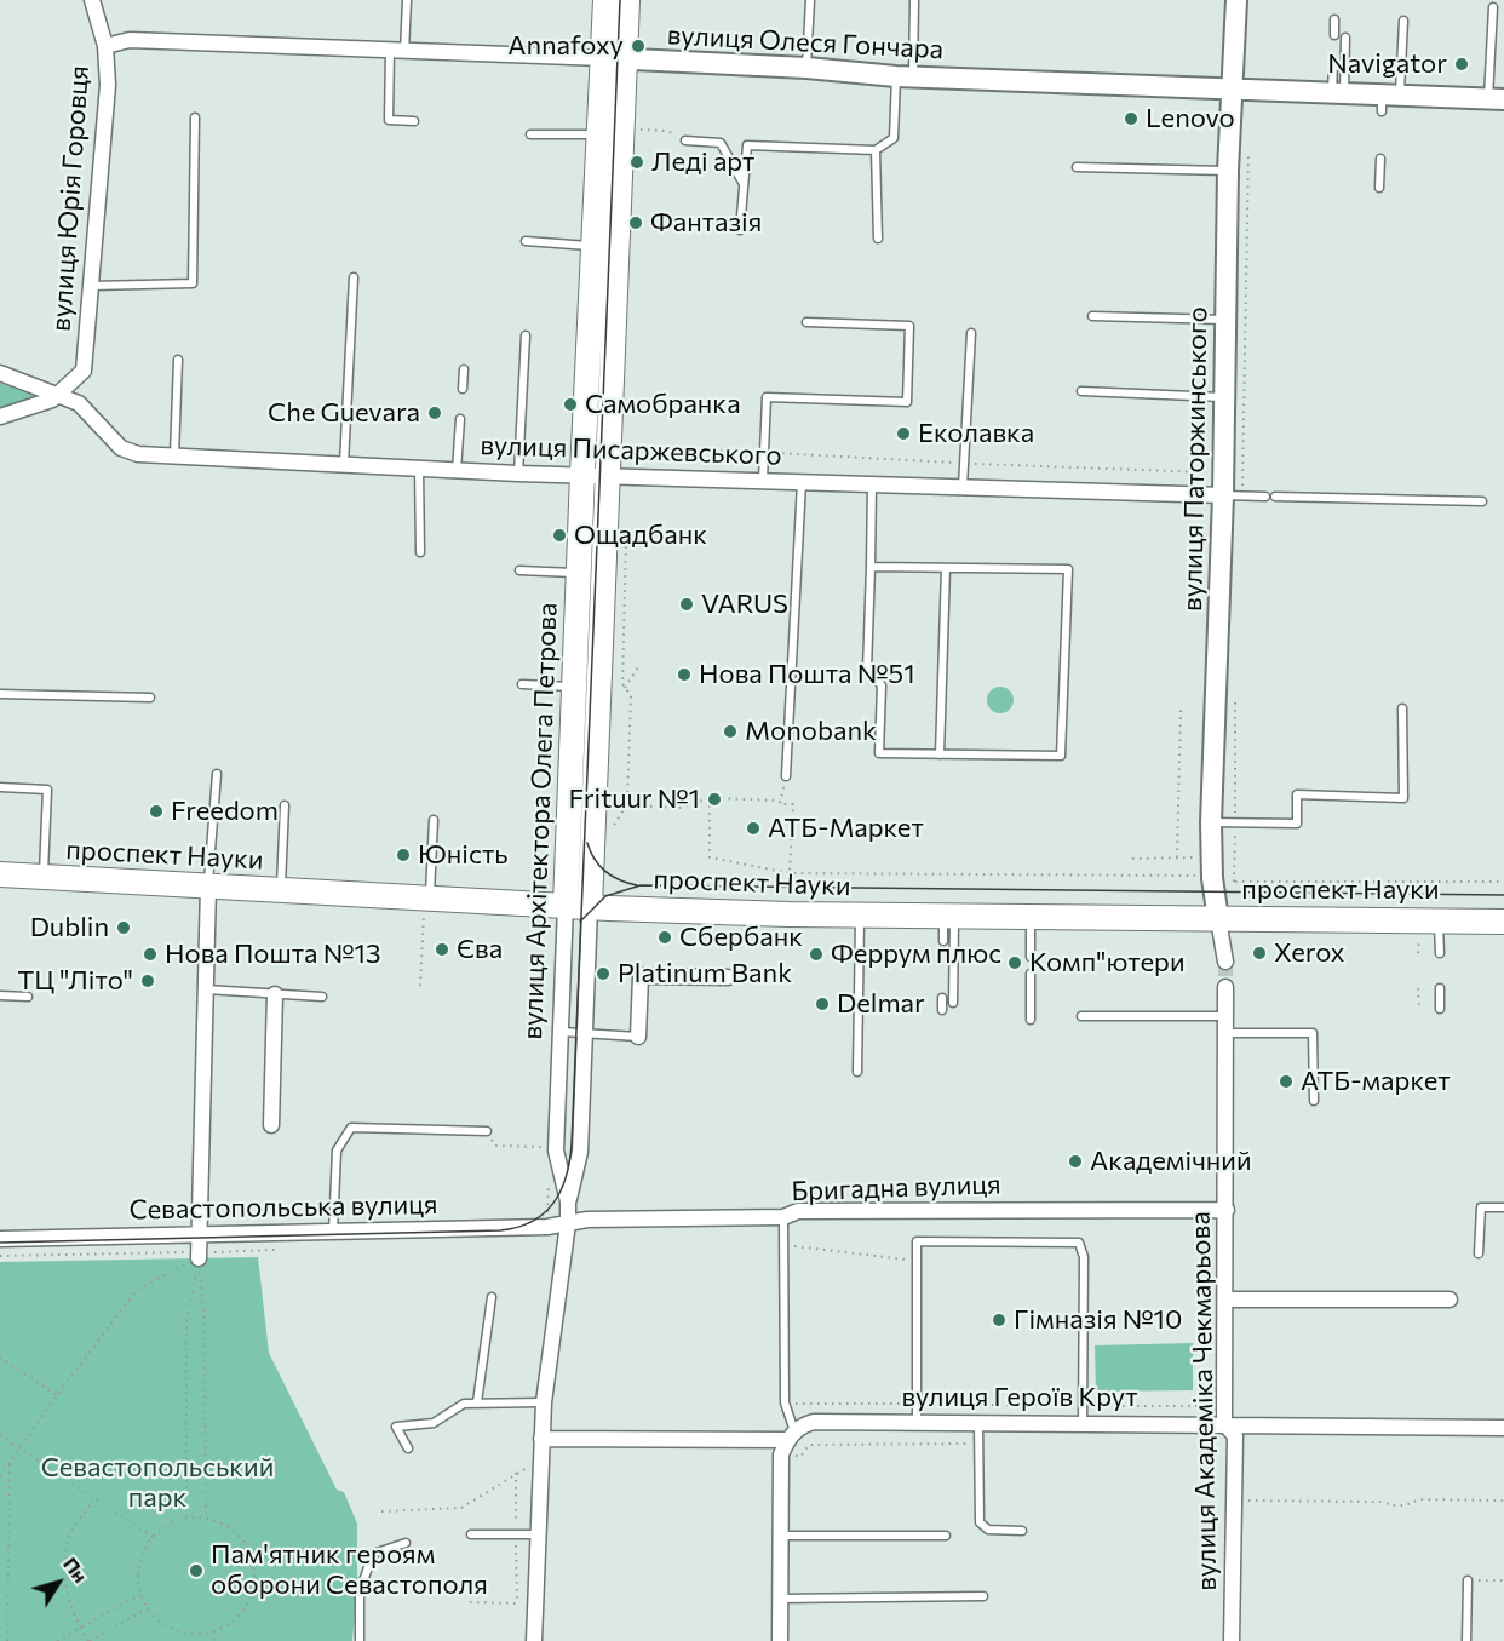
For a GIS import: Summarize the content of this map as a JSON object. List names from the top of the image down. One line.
{"streets":{"main road":["вулиця Архітектора Олега Петрова","проспект Науки"],"street":["вулиця Олеся Гончара","вулиця Юрія Горовця","вулиця Писаржевського","вулиця Паторжинського","Бригадна вулиця","Севастопольська вулиця","вулиця Героїв Крут","вулиця Академіка Чекмарьова"]},"crossings":[["вулиця Олеся Гончара","вулиця Юрія Горовця"],["вулиця Олеся Гончара","вулиця Паторжинського"],["вулиця Олеся Гончара","вулиця Архітектора Олега Петрова"],["вулиця Юрія Горовця","вулиця Писаржевського"],["вулиця Писаржевського","вулиця Паторжинського"],["вулиця Писаржевського","вулиця Архітектора Олега Петрова"],["вулиця Паторжинського","проспект Науки"],["вулиця Архітектора Олега Петрова","проспект Науки"],["вулиця Архітектора Олега Петрова","Бригадна вулиця"],["вулиця Архітектора Олега Петрова","Севастопольська вулиця"],["вулиця Архітектора Олега Петрова","вулиця Героїв Крут"],["Бригадна вулиця","Севастопольська вулиця"],["Бригадна вулиця","вулиця Академіка Чекмарьова"],["вулиця Героїв Крут","вулиця Академіка Чекмарьова"]],"parks":["Севастопольський парк"],"places":["Annafoxy","Navigator","Lenovo","Леді арт","Фантазія","Самобранка","Che Guevara","Еколавка","Ощадбанк","VARUS","Нова Пошта №51","Monobank","Frituur №1","Freedom","АТБ-Маркет","Юність","Dublin","Сбербанк","Єва","Xerox","Нова Пошта №13","Феррум плюс","Комп\"ютери","Platinum Bank","ТЦ \"Літо\"","Delmar","АТБ-маркет","Академічний","Гімназія №10","Пам'ятник героям оборони Севастополя"],"north":"top right"}
